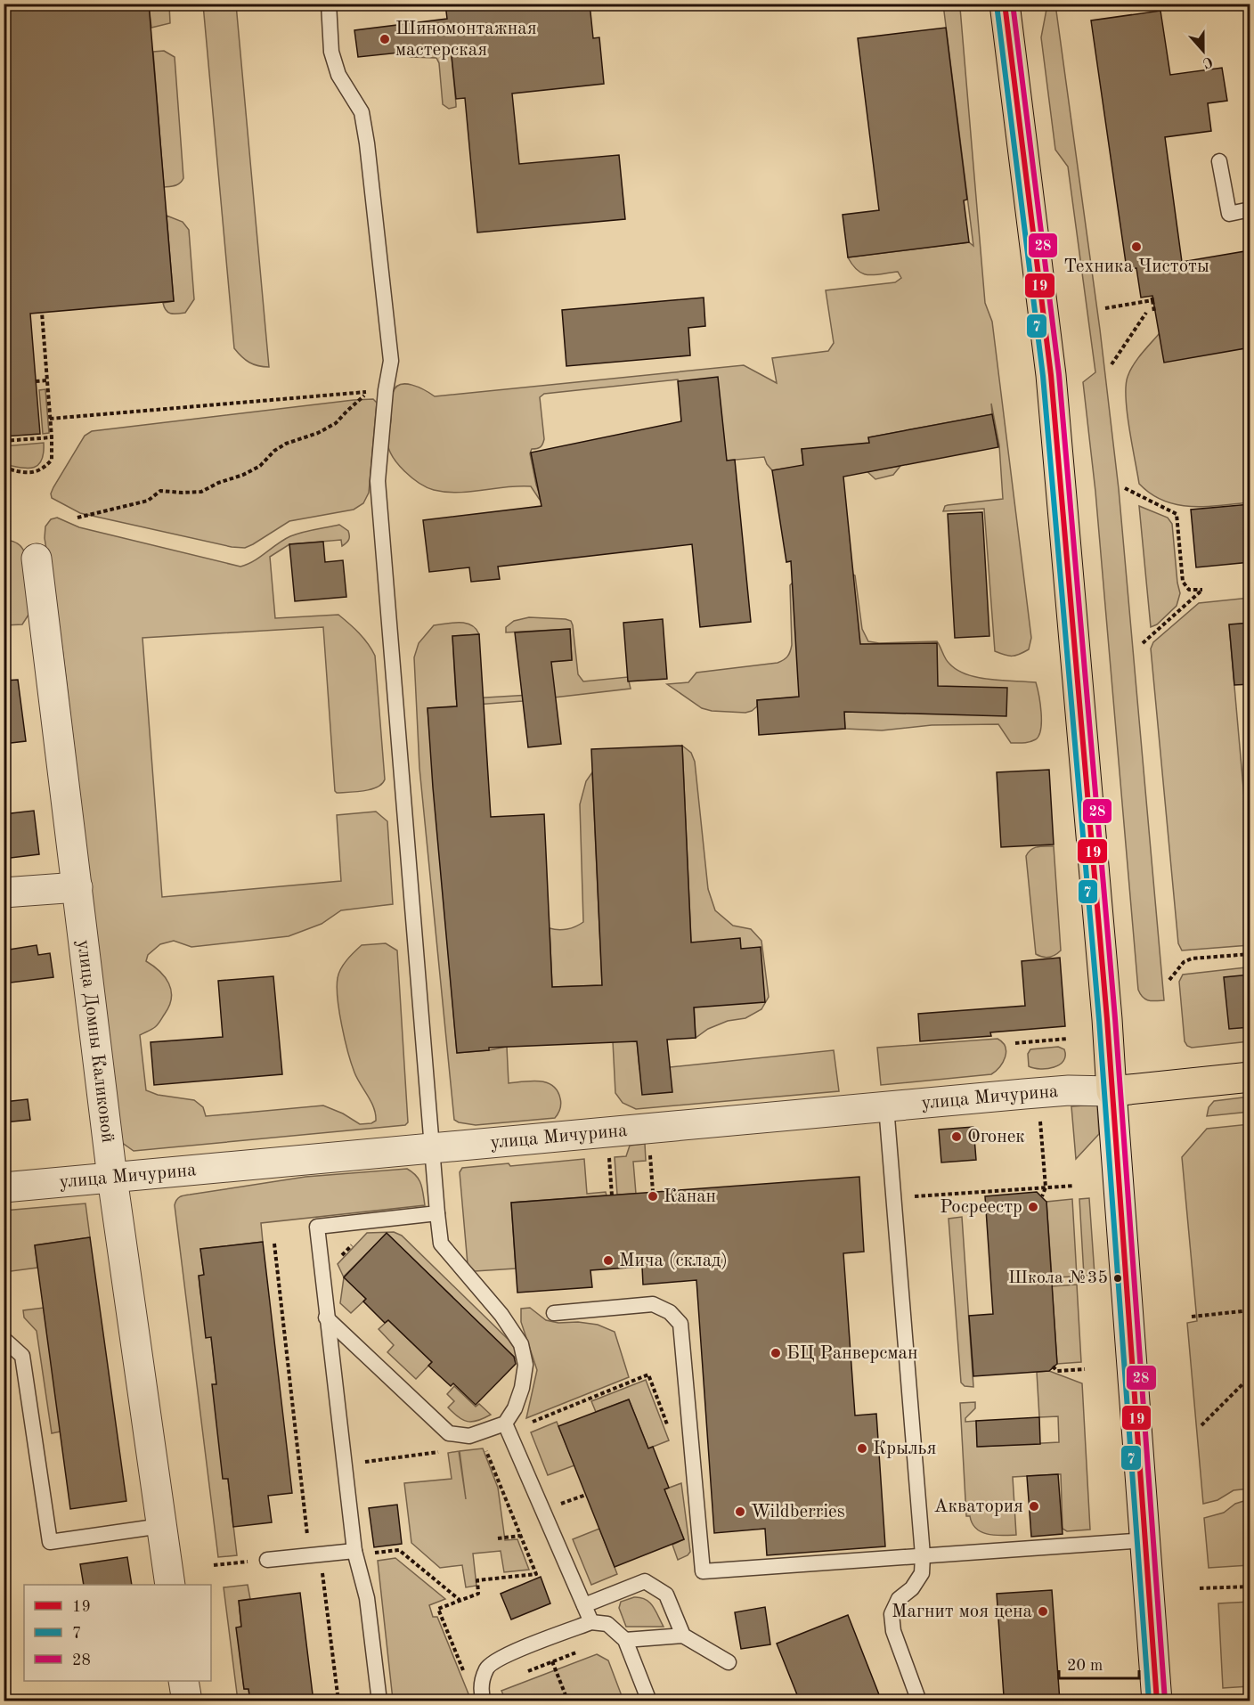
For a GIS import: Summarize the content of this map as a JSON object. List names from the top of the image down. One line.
{"streets":{"street":["улица Домны Каликовой","улица Мичурина"]},"crossings":[["улица Домны Каликовой","улица Мичурина"]],"places":["Шиномонтажная мастерская","Техника Чистоты","Огонек","Канан","Росреестр","Мича (склад)","Школа №35","БЦ Ранверсман","Крылья","Акватория","Wildberries","Магнит моя цена"],"lines":["transit line 19","transit line 28","transit line 7"],"legend":["19","7","28"],"scale_bar":"20 m","north":"bottom"}
